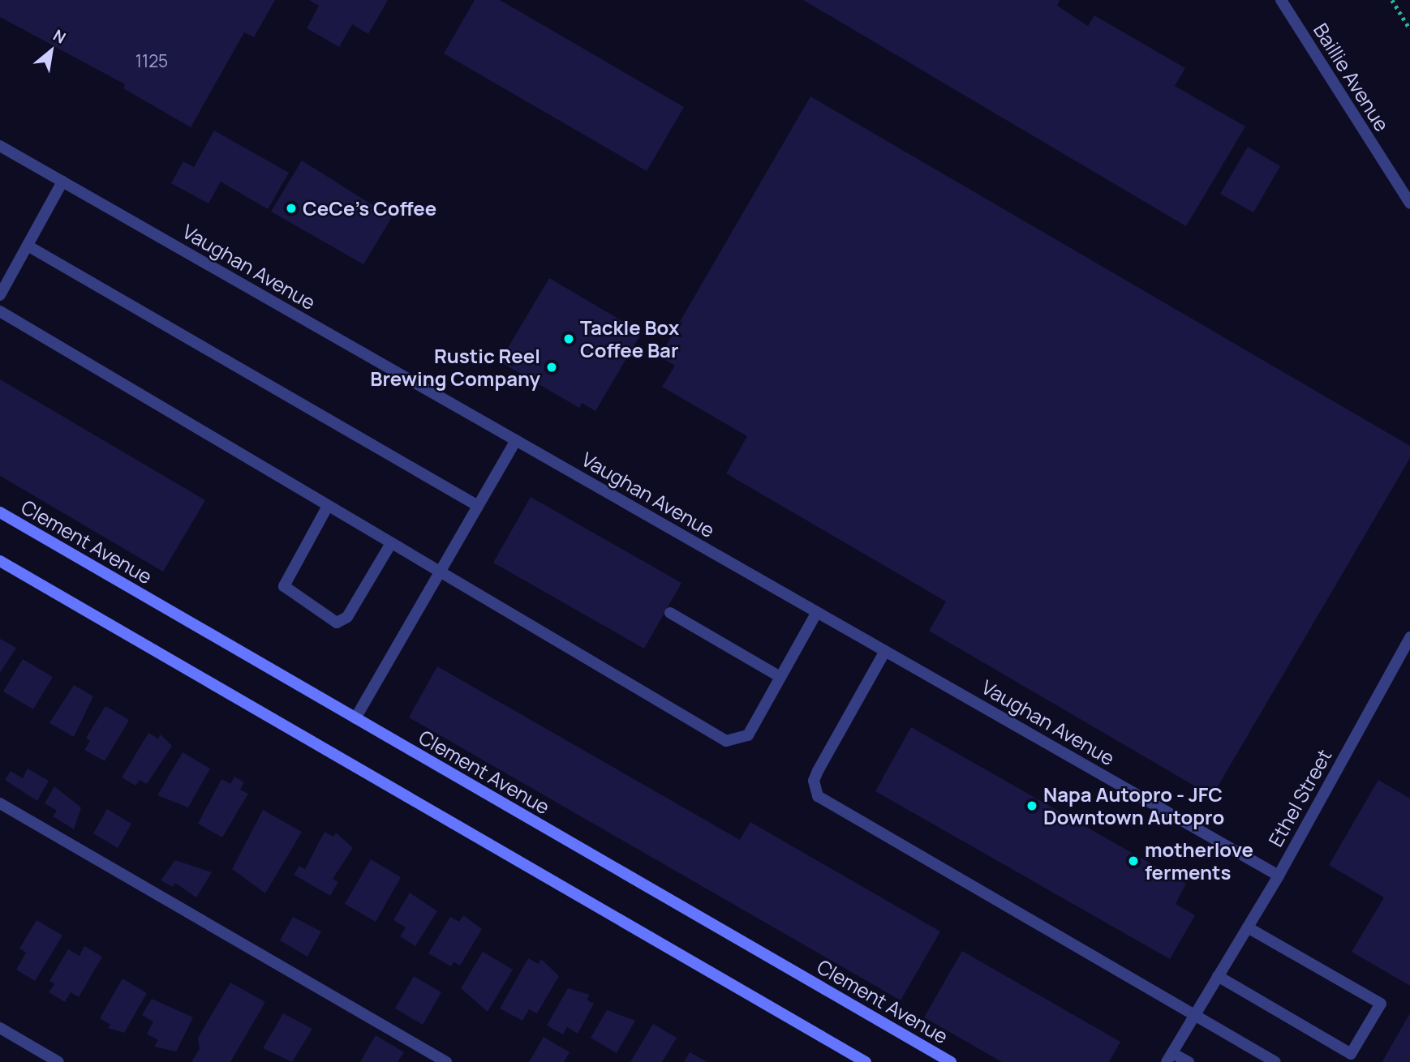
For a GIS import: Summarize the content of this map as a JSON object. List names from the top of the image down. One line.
{"streets":{"main road":["Clement Avenue"],"street":["Baillie Avenue","Vaughan Avenue","Ethel Street"]},"crossings":[["Vaughan Avenue","Ethel Street"]],"places":["CeCe's Coffee","Tackle Box Coffee Bar","Rustic Reel Brewing Company","Napa Autopro - JFC Downtown Autopro","motherlove ferments"],"house_numbers":["1125"],"north":"top right"}
